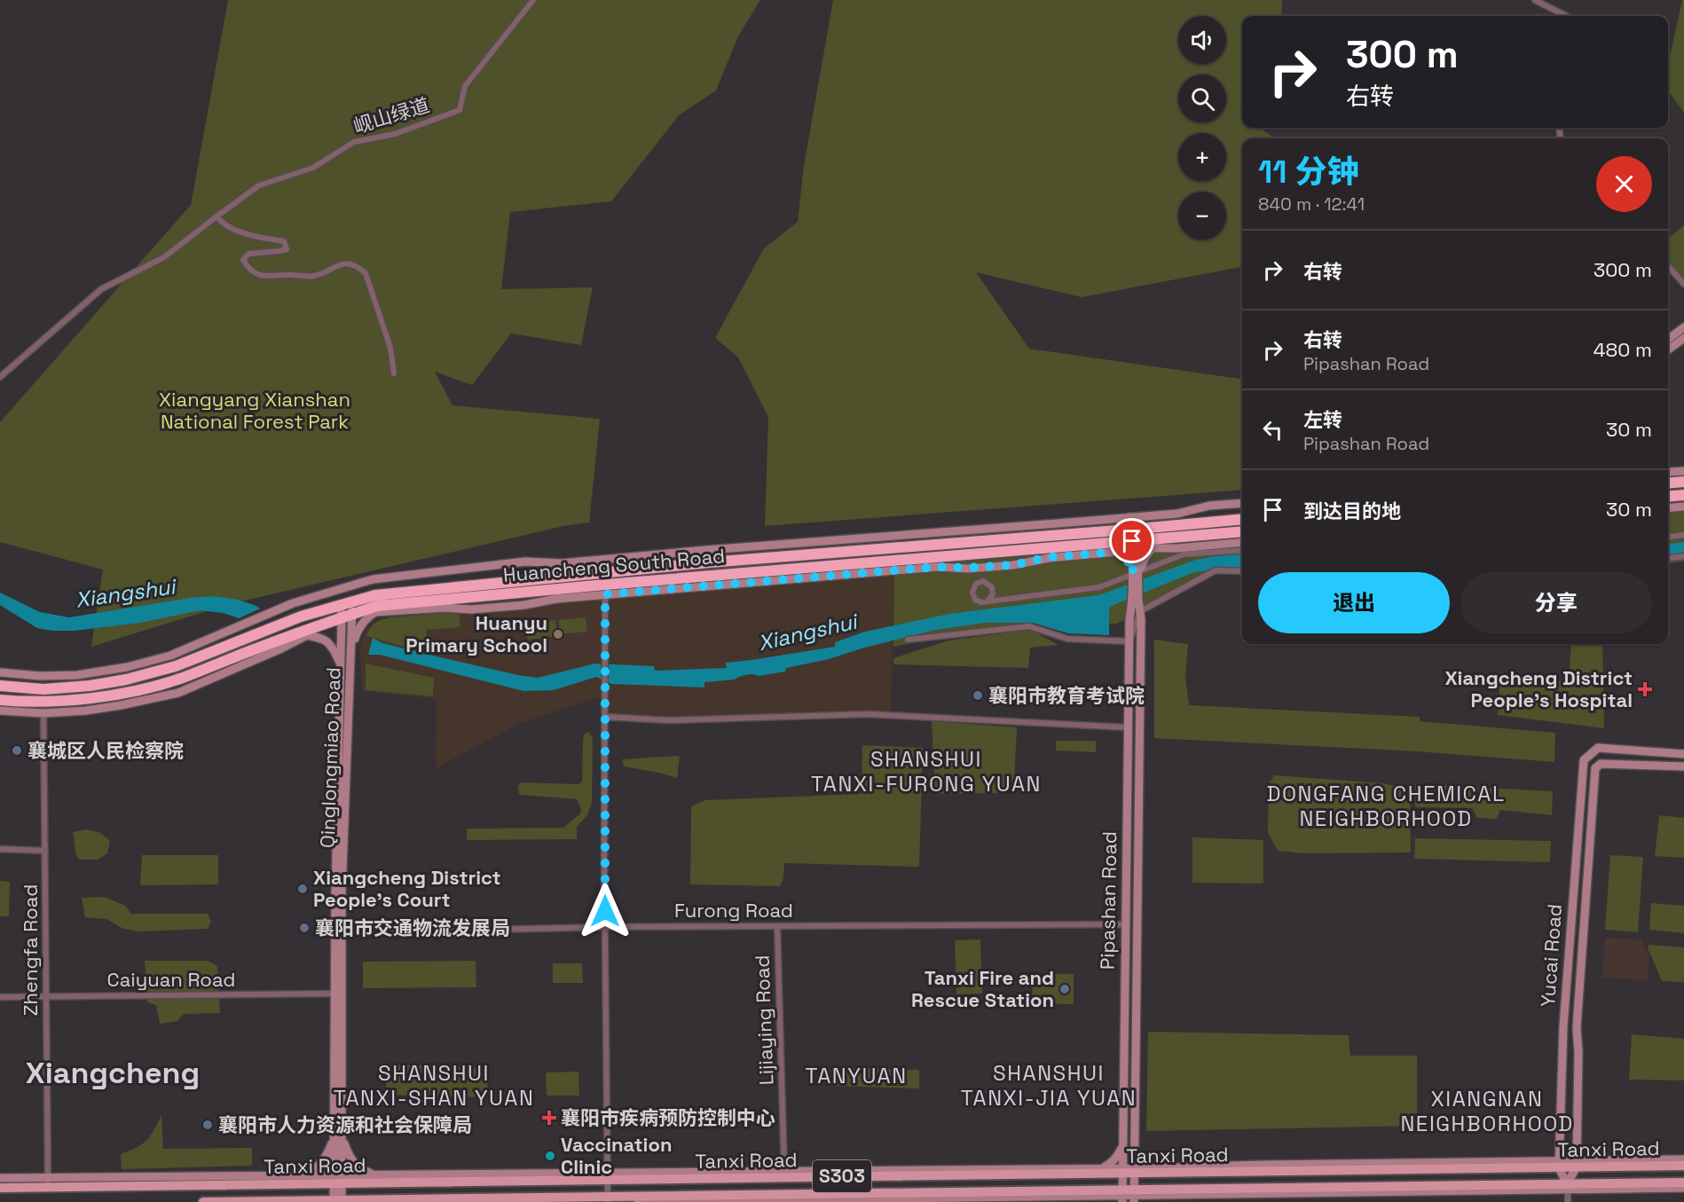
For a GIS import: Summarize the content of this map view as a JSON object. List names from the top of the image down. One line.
{"streets":{"highway":["Huancheng South Road"],"main road":["Tanxi Road","S303"],"street":["岘山绿道","Qinglongmiao Road","Pipashan Road","Furong Road","Zhengfa Road","Yucai Road","Caiyuan Road","Lijiaying Road"]},"crossings":[["Huancheng South Road","Qinglongmiao Road"],["Qinglongmiao Road","Furong Road"],["Qinglongmiao Road","Caiyuan Road"],["Qinglongmiao Road","Tanxi Road"],["Pipashan Road","Furong Road"],["Pipashan Road","Tanxi Road"],["Furong Road","Lijiaying Road"],["Zhengfa Road","Caiyuan Road"],["Zhengfa Road","Tanxi Road"],["Yucai Road","Tanxi Road"],["Lijiaying Road","Tanxi Road"]],"districts":["SHANSHUI TANXI-FURONG YUAN","DONGFANG CHEMICAL NEIGHBORHOOD","Xiangcheng","SHANSHUI TANXI-SHAN YUAN","SHANSHUI TANXI-JIA YUAN","TANYUAN","XIANGNAN NEIGHBORHOOD"],"water":["Xiangshui"],"parks":["Xiangyang Xianshan National Forest Park"],"places":{"other":["Huanyu Primary School","襄阳市教育考试院","襄城区人民检察院","Xiangcheng District People's Court","襄阳市交通物流发展局","Tanxi Fire and Rescue Station","襄阳市人力资源和社会保障局","Vaccination Clinic"],"health":["Xiangcheng District People's Hospital","襄阳市疾病预防控制中心"]},"page":{"map_buttons":["+","−"],"turn":["300 m","右转"],"heading":["11 分钟","840 m · 12:41"],"list":[{"name":"右转","value":"300 m"},{"name":"右转","note":"Pipashan Road","value":"480 m"},{"name":"左转","note":"Pipashan Road","value":"30 m"},{"name":"到达目的地","value":"30 m"}],"buttons":["退出","分享"]}}
